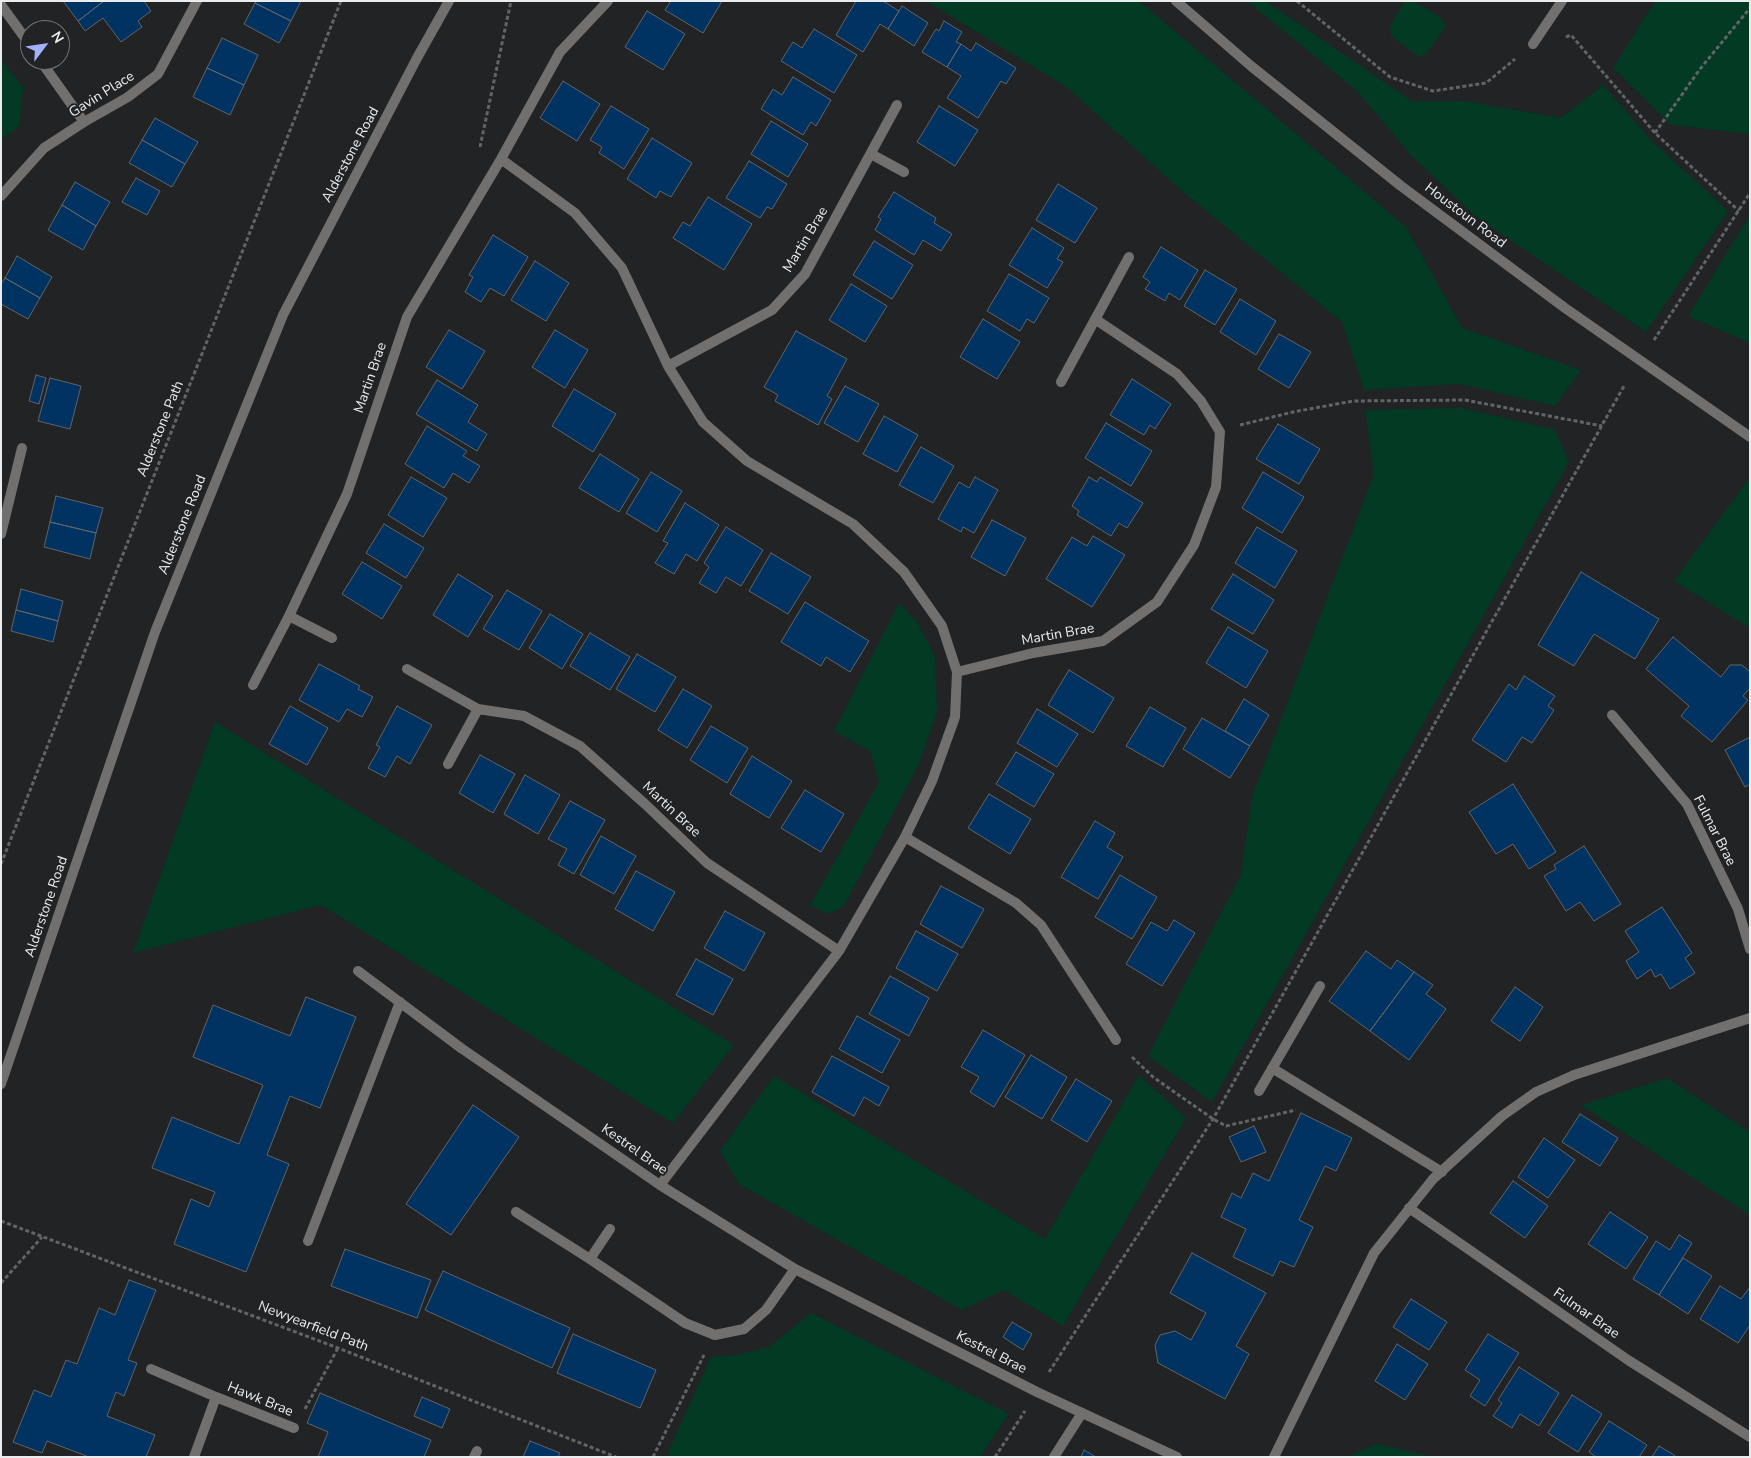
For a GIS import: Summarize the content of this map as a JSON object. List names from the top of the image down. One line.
{"streets":{"street":["Gavin Place","Alderstone Road","Houstoun Road","Martin Brae","Fulmar Brae","Kestrel Brae","Hawk Brae"],"path":["Alderstone Path","Newyearfield Path"]},"north":"top right"}
